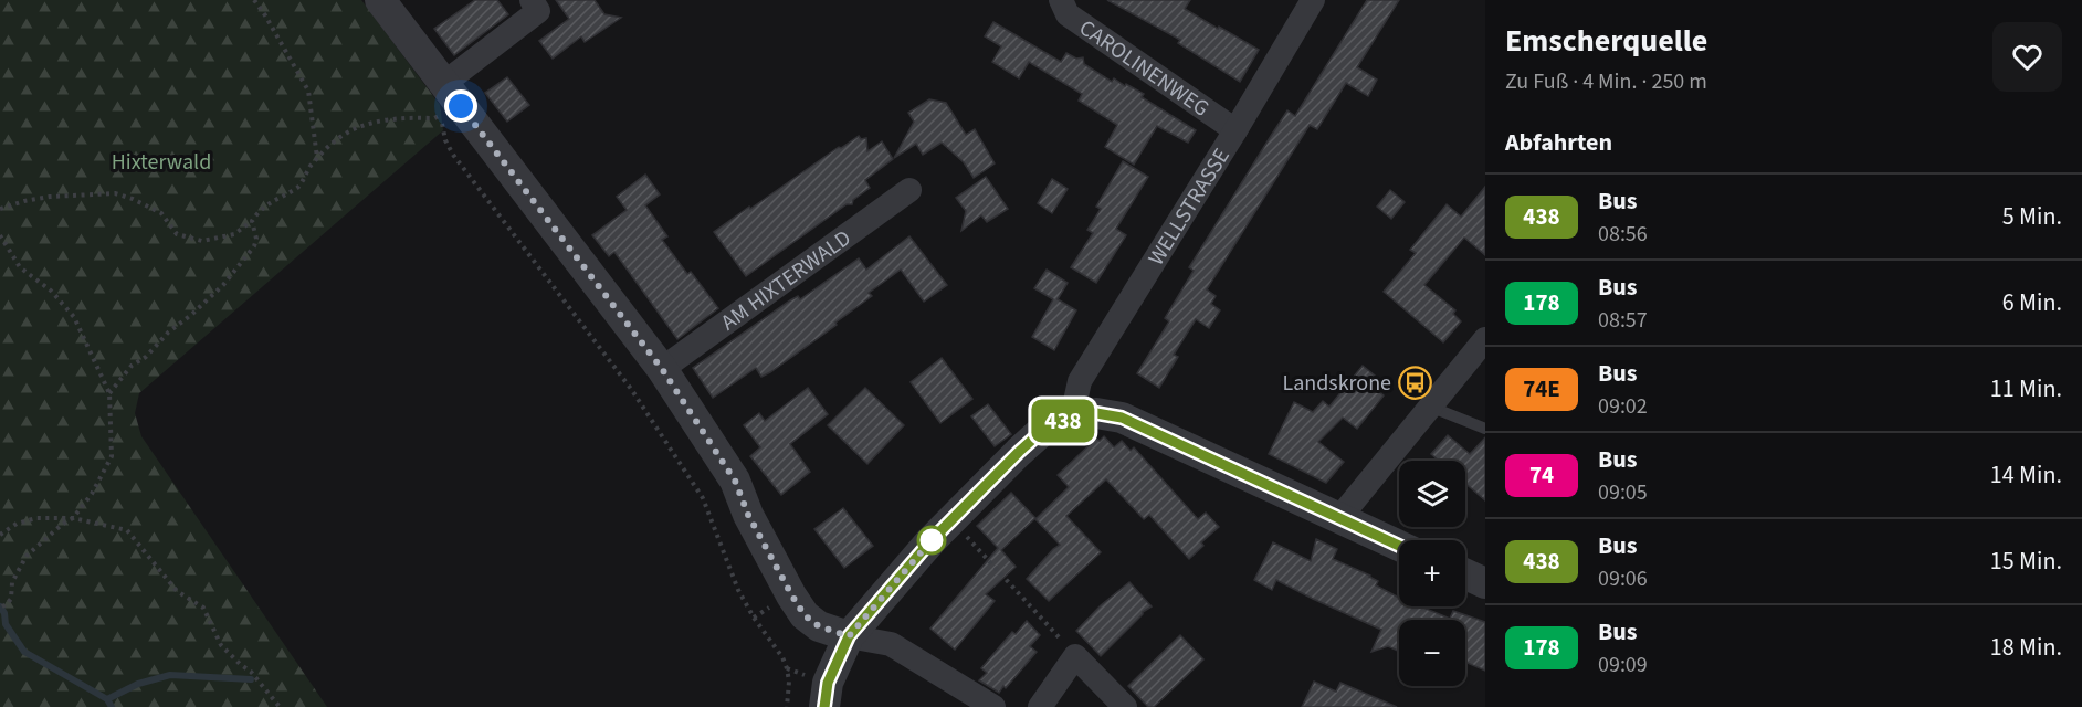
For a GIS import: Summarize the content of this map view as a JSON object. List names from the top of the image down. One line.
{"streets":{"street":["CAROLINENWEG","WELLSTRASSE","AM HIXTERWALD"]},"crossings":[["CAROLINENWEG","WELLSTRASSE"]],"parks":["Hixterwald"],"places":{"bus stop":["Landskrone"]},"lines":["bus line 438"],"page":{"on_map":"438","heading":[["Emscherquelle","Zu Fuß · 4 Min. · 250 m"],"Abfahrten"],"list":[{"mark":"438","name":"Bus","note":"08:56","value":"5 Min."},{"mark":"178","name":"Bus","note":"08:57","value":"6 Min."},{"mark":"74E","name":"Bus","note":"09:02","value":"11 Min."},{"mark":"74","name":"Bus","note":"09:05","value":"14 Min."},{"mark":"438","name":"Bus","note":"09:06","value":"15 Min."},{"mark":"178","name":"Bus","note":"09:09","value":"18 Min."}],"map_buttons":["+","−"]}}
